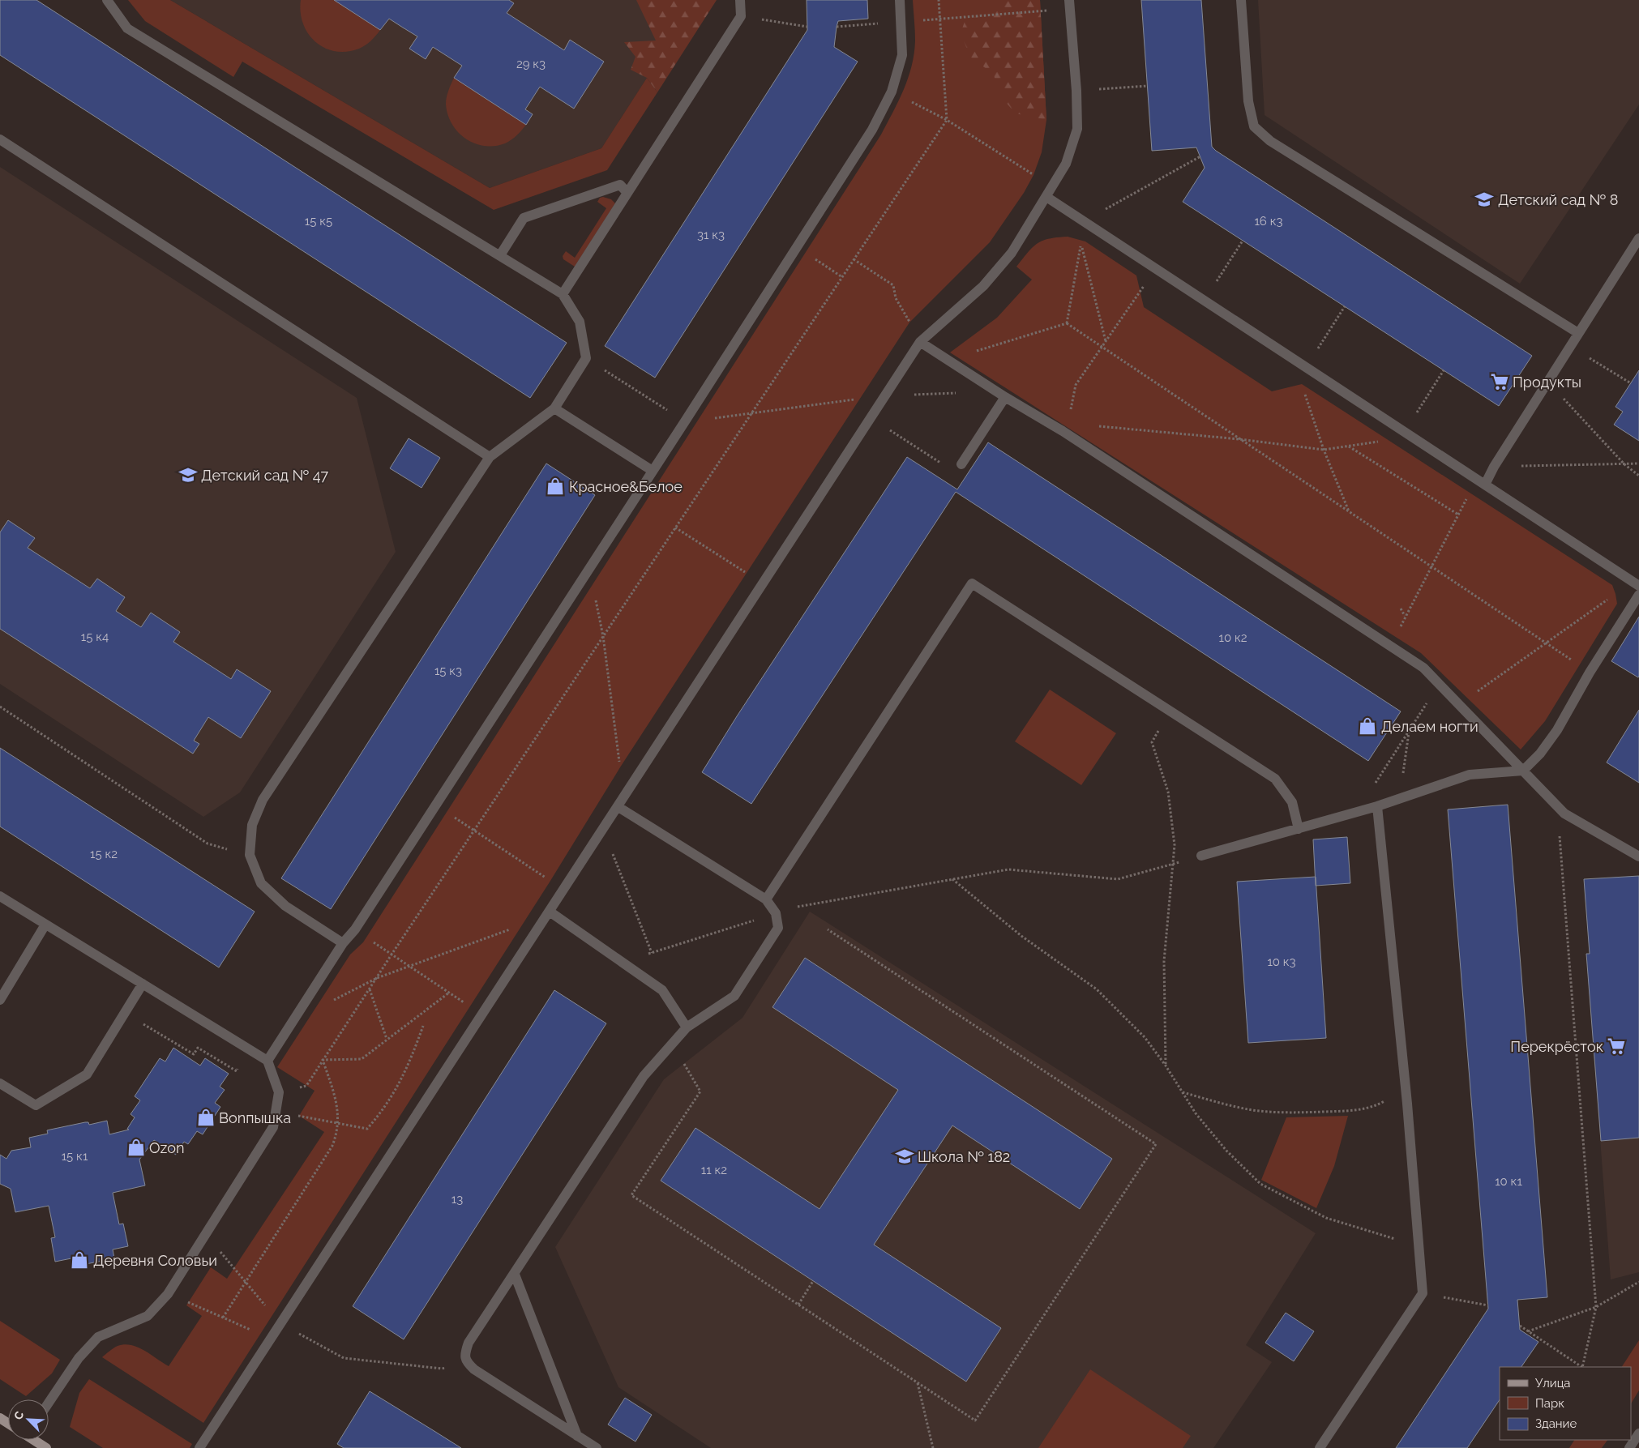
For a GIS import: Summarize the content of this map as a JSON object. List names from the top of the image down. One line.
{"places":{"school or university":["Детский сад № 8","Детский сад № 47","Школа № 182"],"supermarket":["Продукты","Перекрёсток"],"shop":["Красное&Белое","Делаем ногти","Bonпышка","Ozon","Деревня Соловьи"]},"house_numbers":["29 к3","15 к5","16 к3","31 к3","15 к4","10 к2","15 к3","15 к2","10 к3","15 к1","11 к2","10 к1","13"],"legend":["Улица","Парк","Здание"],"north":"top left"}
